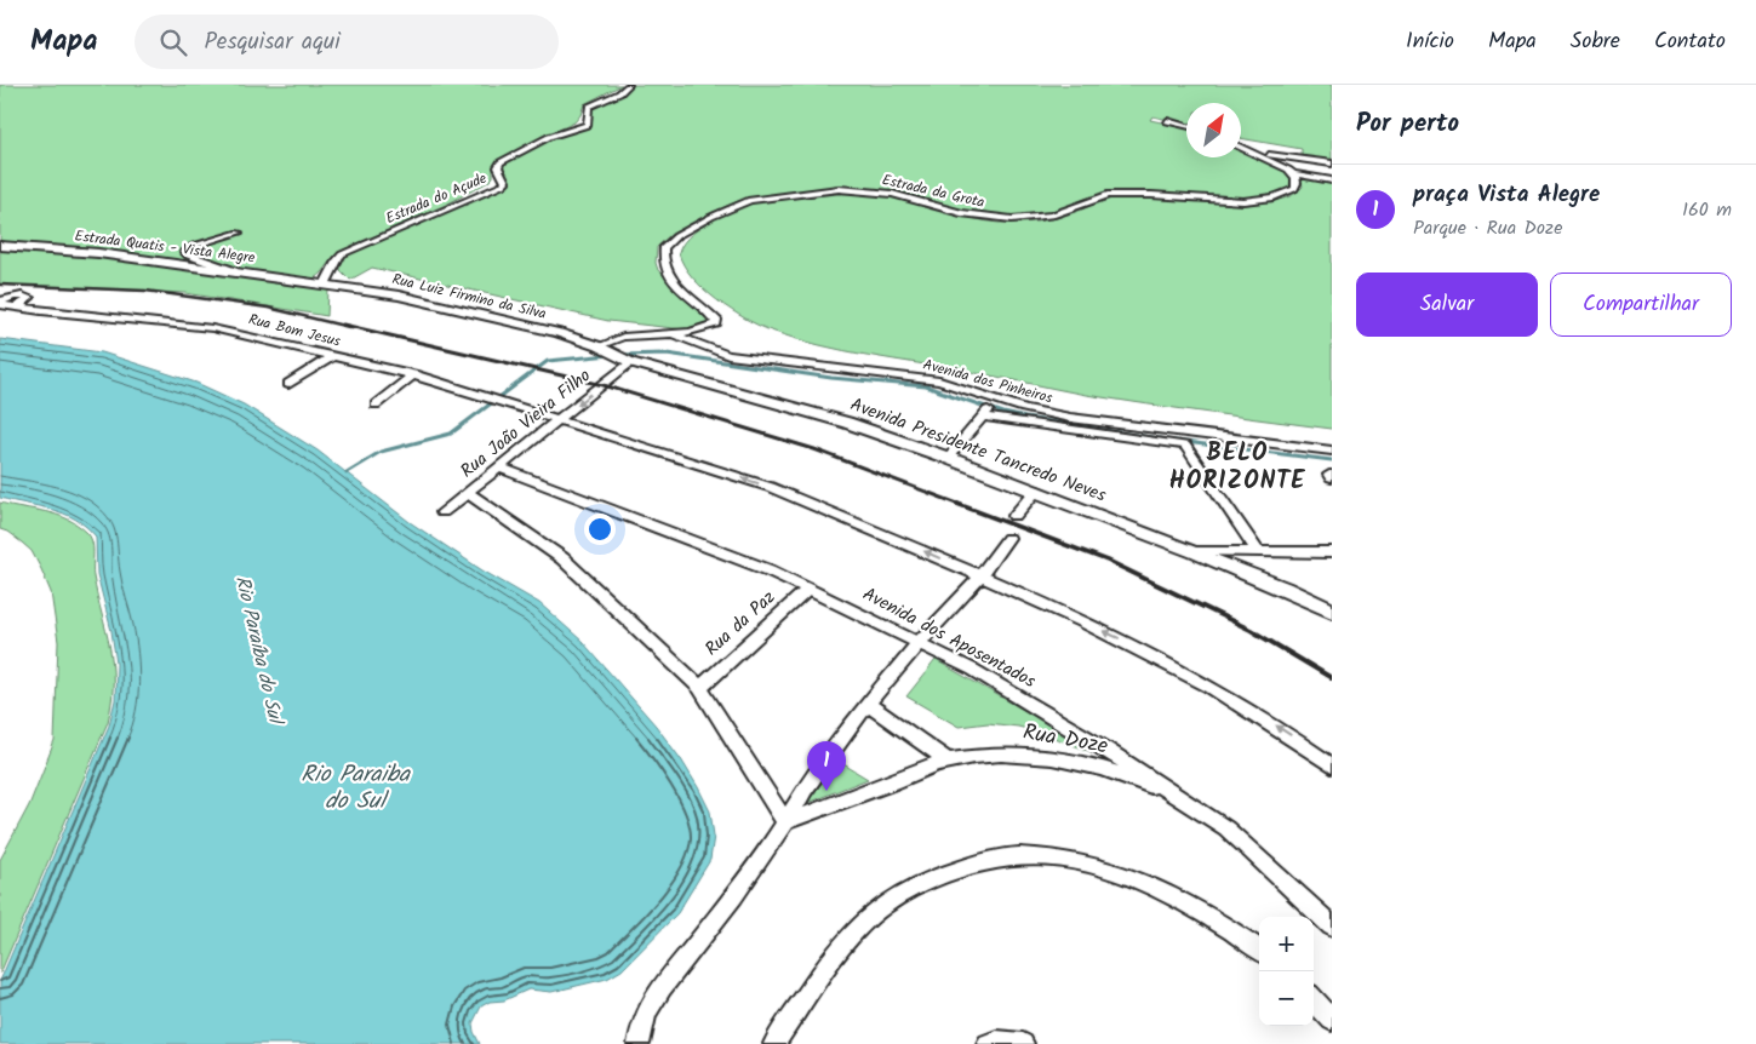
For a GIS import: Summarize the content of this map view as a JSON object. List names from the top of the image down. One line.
{"streets":{"street":["Estrada da Grota","Estrada do Açude","Estrada Quatis - Vista Alegre","Rua Luiz Firmino da Silva","Rua Bom Jesus","Avenida dos Pinheiros","Rua João Vieira Filho","Avenida Presidente Tancredo Neves","Rua da Paz","Avenida dos Aposentados","Rua Doze"]},"crossings":[["Estrada da Grota","Avenida dos Pinheiros"],["Estrada do Açude","Estrada Quatis - Vista Alegre"],["Estrada do Açude","Rua Luiz Firmino da Silva"],["Estrada Quatis - Vista Alegre","Rua Luiz Firmino da Silva"],["Rua Luiz Firmino da Silva","Avenida Presidente Tancredo Neves"],["Rua Bom Jesus","Rua João Vieira Filho"],["Rua João Vieira Filho","Avenida Presidente Tancredo Neves"],["Rua João Vieira Filho","Avenida dos Aposentados"],["Rua da Paz","Avenida dos Aposentados"],["Avenida dos Aposentados","Rua Doze"]],"one_way":["Rua Bom Jesus","Rua João Vieira Filho"],"districts":["BELO HORIZONTE"],"water":["Rio Paraíba do Sul","Rio Paraiba do Sul"],"north":"top right","page":{"header":"Mapa","search":"Pesquisar aqui","nav":["Início","Mapa","Sobre","Contato"],"heading":"Por perto","list":[{"mark":"1","name":"praça Vista Alegre","note":"Parque · Rua Doze","value":"160 m"}],"buttons":["Salvar","Compartilhar"],"pins":"1","map_buttons":["+","−"]}}
